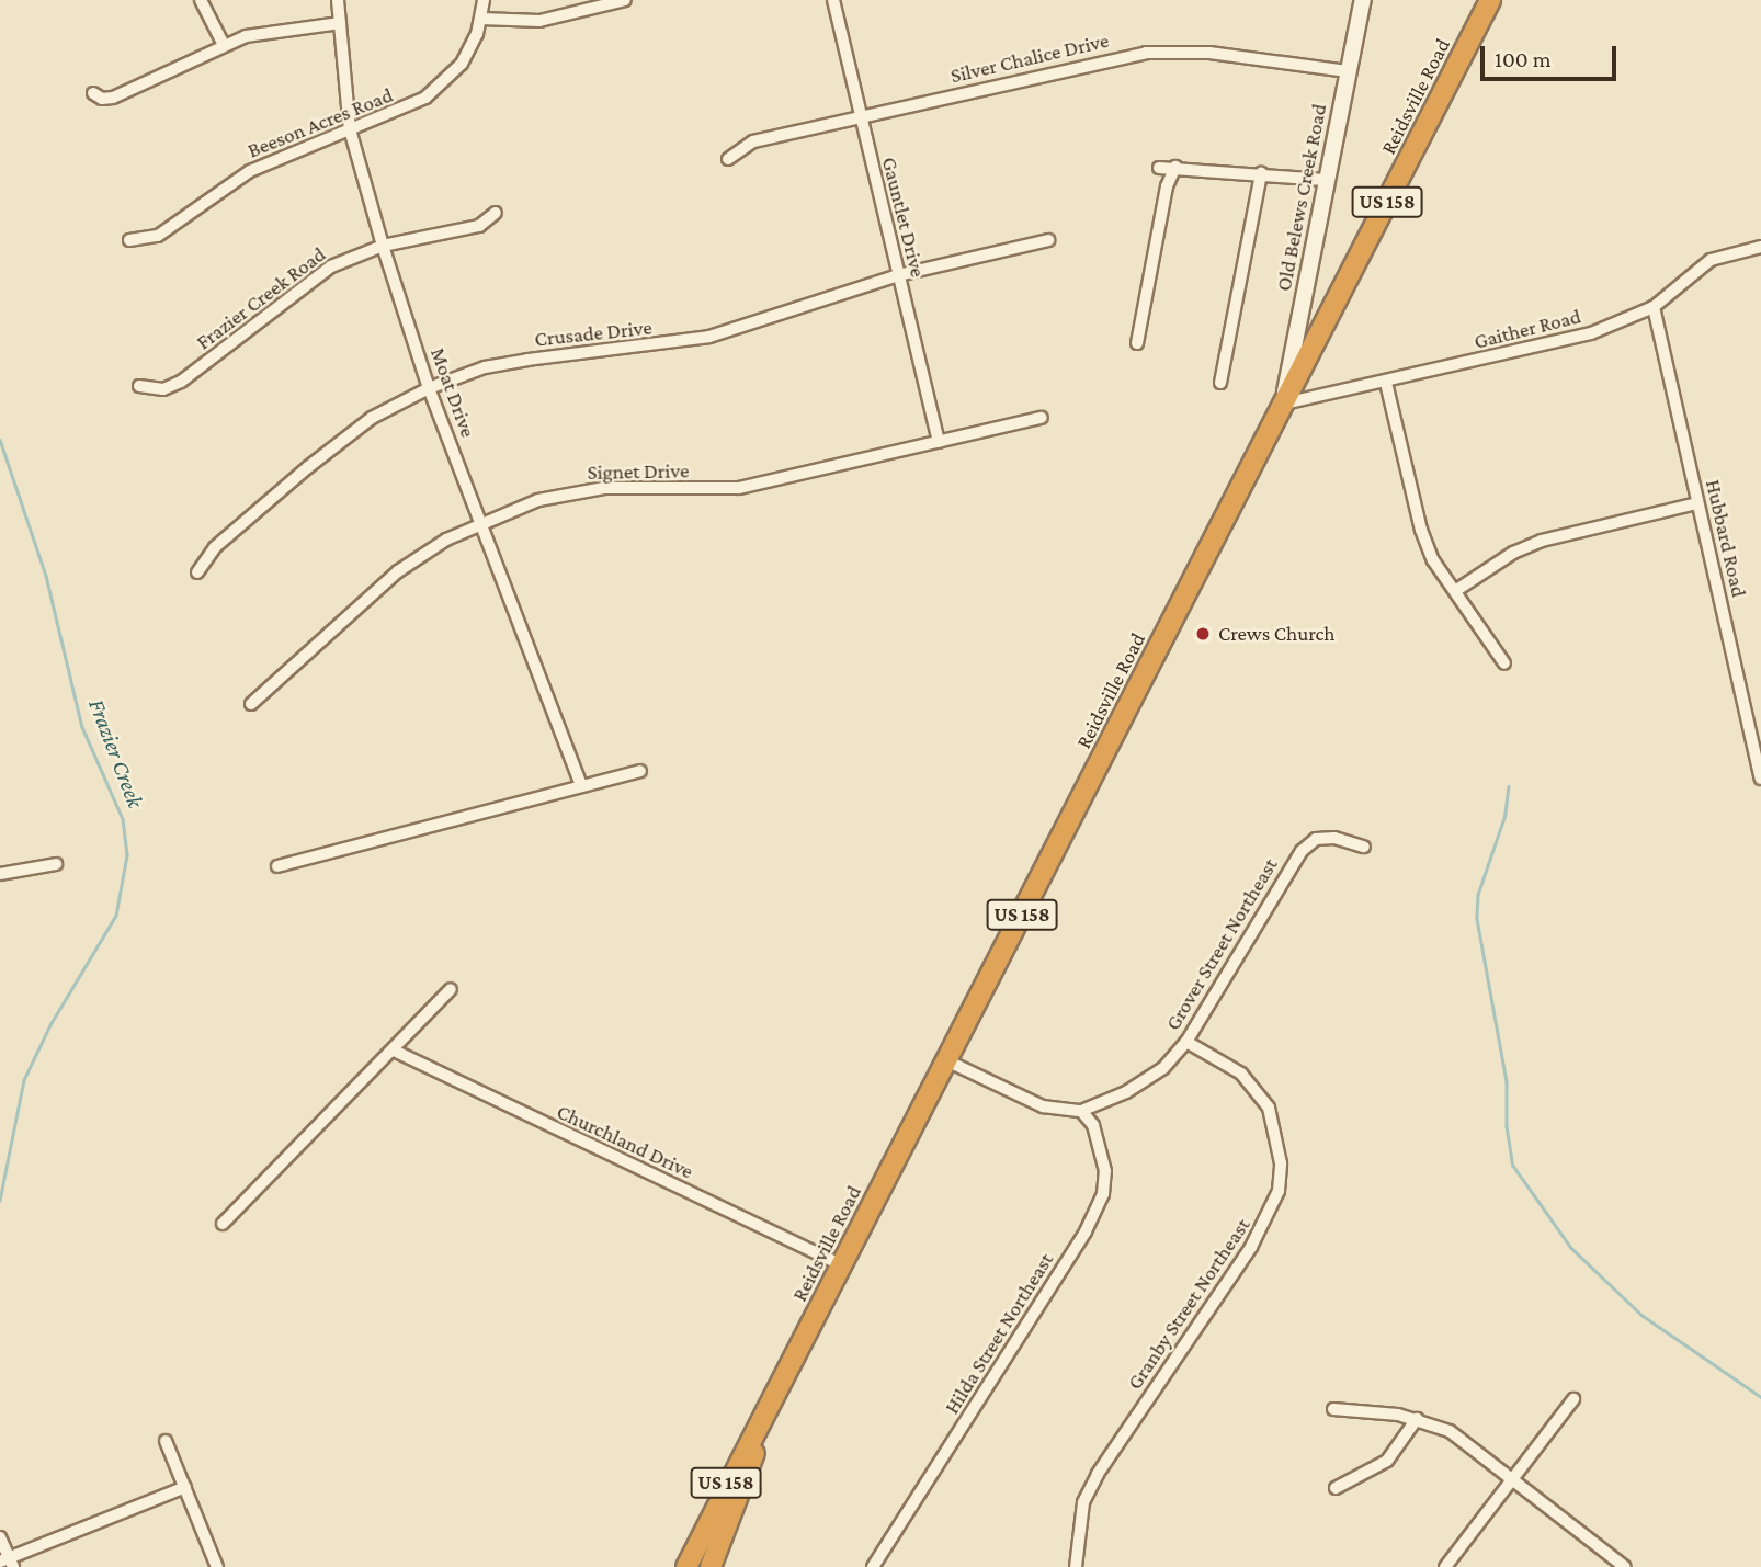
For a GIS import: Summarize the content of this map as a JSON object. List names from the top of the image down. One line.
{"streets":{"highway":["Reidsville Road","US 158"],"street":["Silver Chalice Drive","Beeson Acres Road","Old Belews Creek Road","Gauntlet Drive","Frazier Creek Road","Gaither Road","Crusade Drive","Moat Drive","Signet Drive","Hubbard Road","Grover Street Northeast","Churchland Drive","Granby Street Northeast","Hilda Street Northeast"]},"crossings":[["Silver Chalice Drive","Old Belews Creek Road"],["Silver Chalice Drive","Gauntlet Drive"],["Reidsville Road","Old Belews Creek Road"],["Reidsville Road","Gaither Road"],["Reidsville Road","Churchland Drive"],["Beeson Acres Road","Moat Drive"],["Old Belews Creek Road","Gaither Road"],["Gauntlet Drive","Crusade Drive"],["Gauntlet Drive","Signet Drive"],["Frazier Creek Road","Moat Drive"],["Gaither Road","Hubbard Road"],["Crusade Drive","Moat Drive"],["Moat Drive","Signet Drive"],["Grover Street Northeast","Granby Street Northeast"],["Grover Street Northeast","Hilda Street Northeast"]],"water":["Frazier Creek"],"places":["Crews Church"],"scale_bar":"100 m"}
